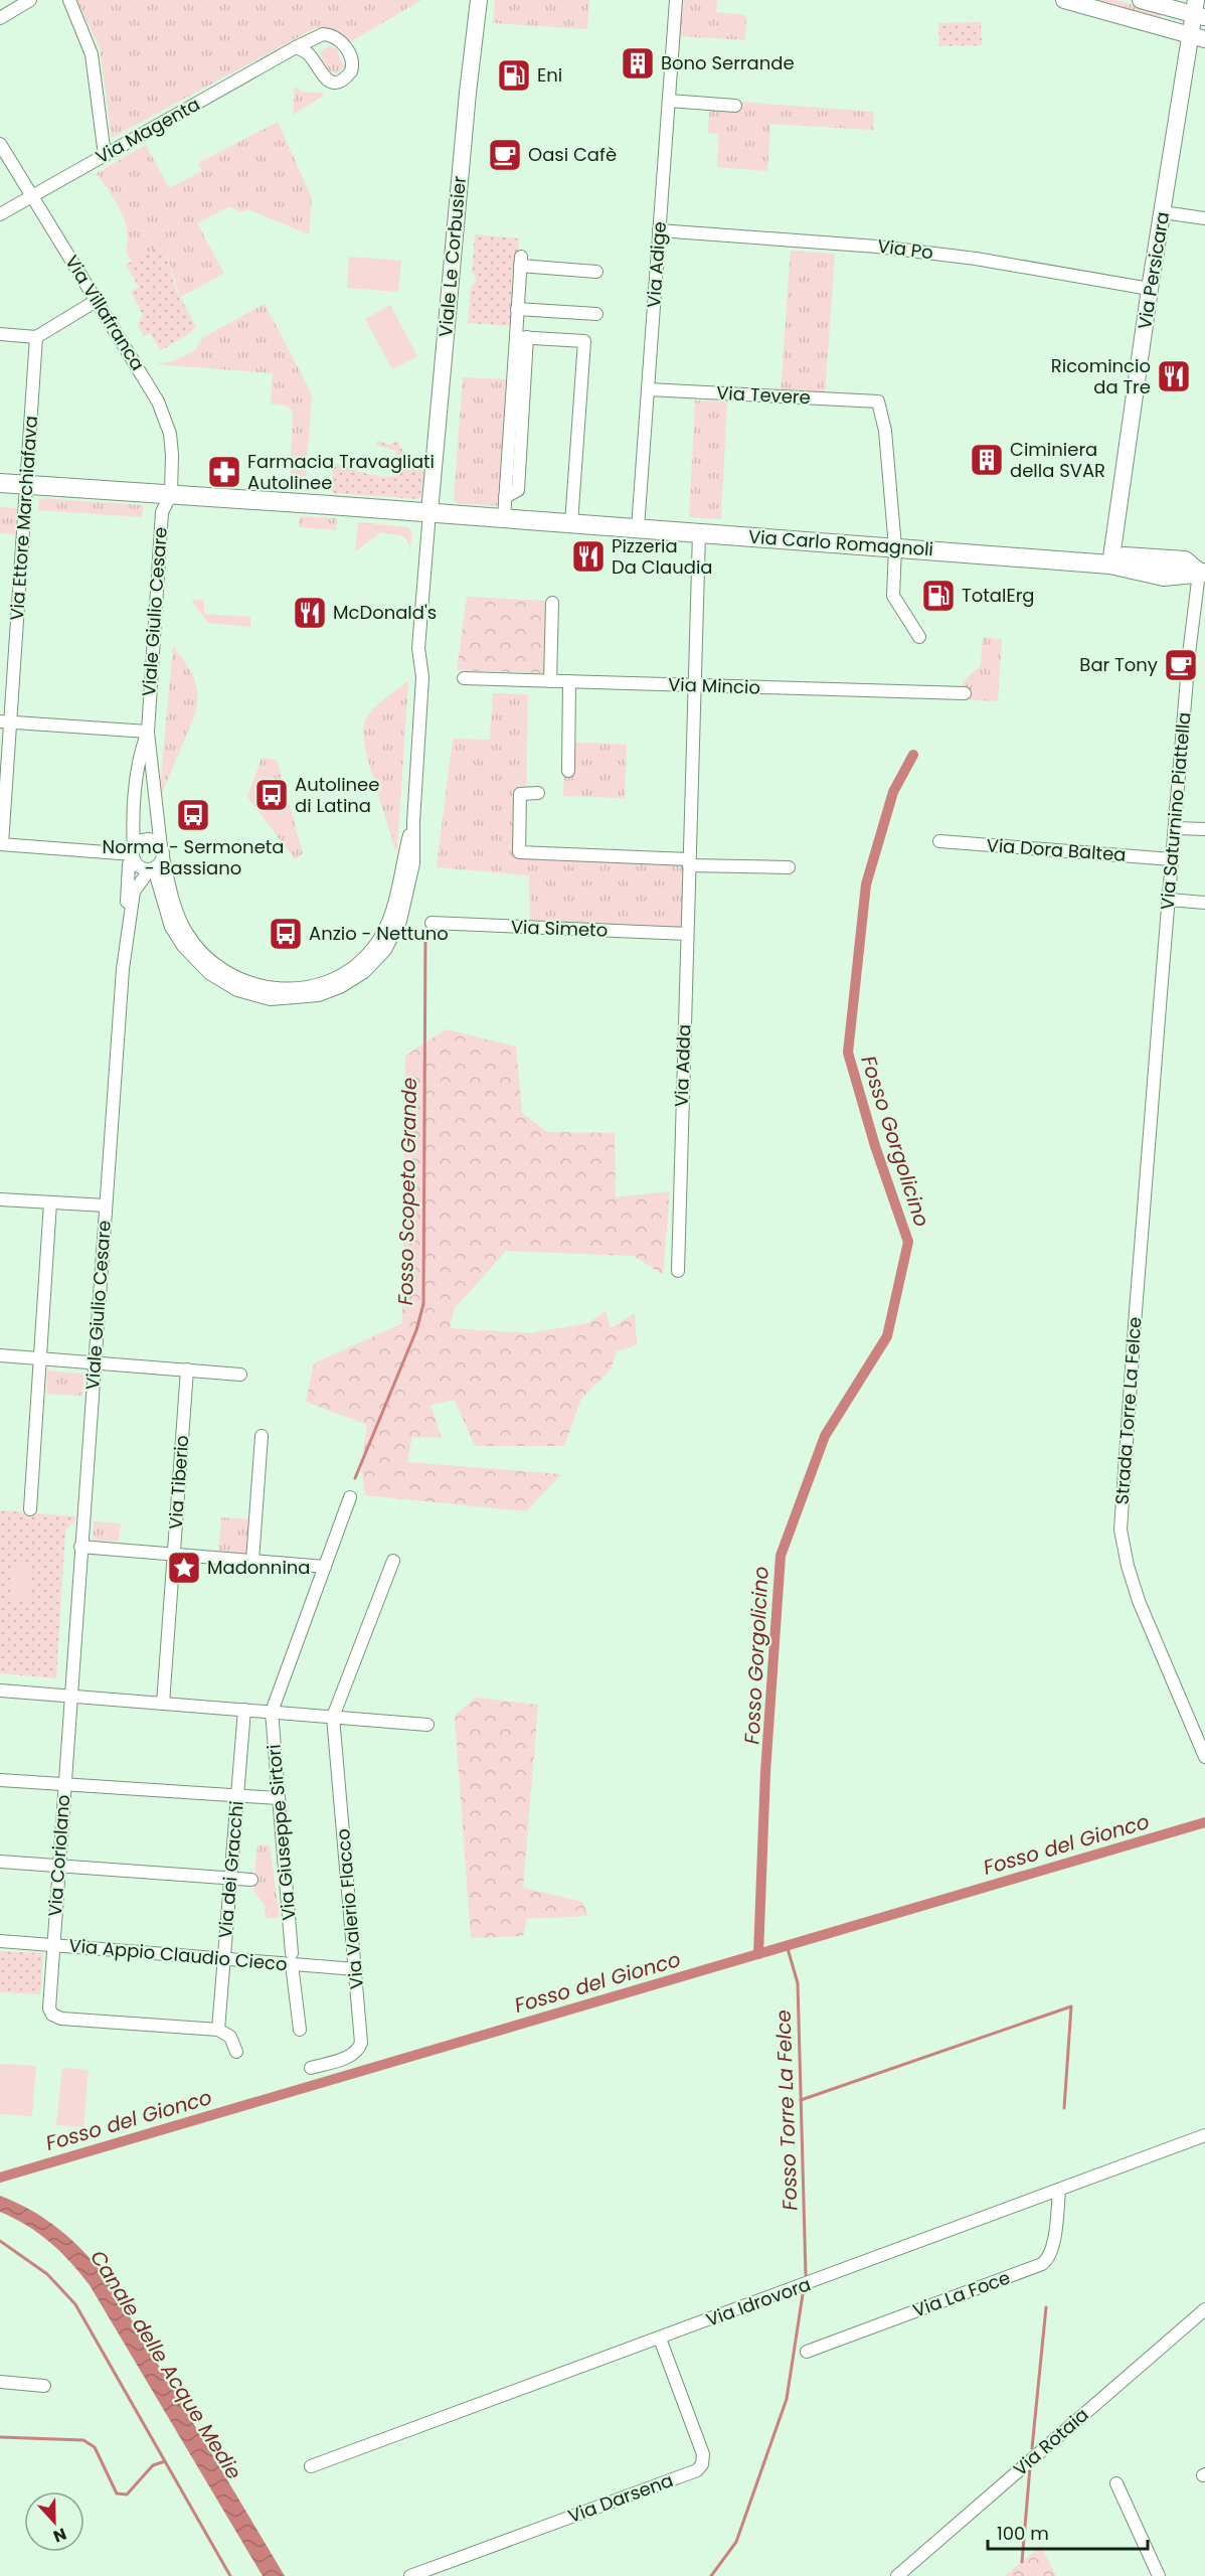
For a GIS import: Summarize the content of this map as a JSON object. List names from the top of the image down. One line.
{"streets":{"main road":["Via Carlo Romagnoli"],"street":["Via Magenta","Via Po","Viale Le Corbusier","Via Adige","Via Persicara","Via Villafranca","Via Tevere","Via Ettore Marchiafava","Viale Giulio Cesare","Via Mincio","Via Saturnino Piattella","Via Dora Baltea","Via Simeto","Via Adda","Strada Torre La Felce","Via Tiberio","Via Giuseppe Sirtori","Via Coriolano","Via dei Gracchi","Via Valerio Flacco","Via Appio Claudio Cieco","Via La Foce","Via Idrovora","Via Rotaia","Via Darsena"]},"crossings":[["Via Magenta","Via Villafranca"],["Via Po","Via Adige"],["Via Po","Via Persicara"],["Viale Le Corbusier","Via Carlo Romagnoli"],["Via Adige","Via Tevere"],["Via Adige","Via Carlo Romagnoli"],["Via Persicara","Via Carlo Romagnoli"],["Via Villafranca","Via Carlo Romagnoli"],["Via Villafranca","Viale Giulio Cesare"],["Via Tevere","Via Carlo Romagnoli"],["Via Ettore Marchiafava","Via Carlo Romagnoli"],["Via Carlo Romagnoli","Viale Giulio Cesare"],["Via Carlo Romagnoli","Via Saturnino Piattella"],["Via Carlo Romagnoli","Via Adda"],["Viale Giulio Cesare","Via Coriolano"],["Via Mincio","Via Adda"],["Via Saturnino Piattella","Via Dora Baltea"],["Via Saturnino Piattella","Strada Torre La Felce"],["Via Simeto","Via Adda"],["Via Giuseppe Sirtori","Via Appio Claudio Cieco"],["Via Coriolano","Via dei Gracchi"],["Via Coriolano","Via Appio Claudio Cieco"],["Via dei Gracchi","Via Appio Claudio Cieco"],["Via Valerio Flacco","Via Appio Claudio Cieco"],["Via La Foce","Via Idrovora"],["Via Idrovora","Via Darsena"]],"water":["Fosso Gorgolicino","Fosso Scopeto Grande","Fosso del Gionco","Fosso Torre La Felce","Canale delle Acque Medie"],"places":{"building":["Bono Serrande","Ciminiera della SVAR"],"fuel station":["Eni","TotalErg"],"cafe":["Oasi Cafè","Bar Tony"],"restaurant":["Ricomincio da Tre","Pizzeria Da Claudia","McDonald's"],"pharmacy":["Farmacia Travagliati Autolinee"],"bus stop":["Autolinee di Latina","Norma - Sermoneta - Bassiano","Anzio - Nettuno"],"place":["Madonnina"]},"scale_bar":"100 m","north":"bottom"}
